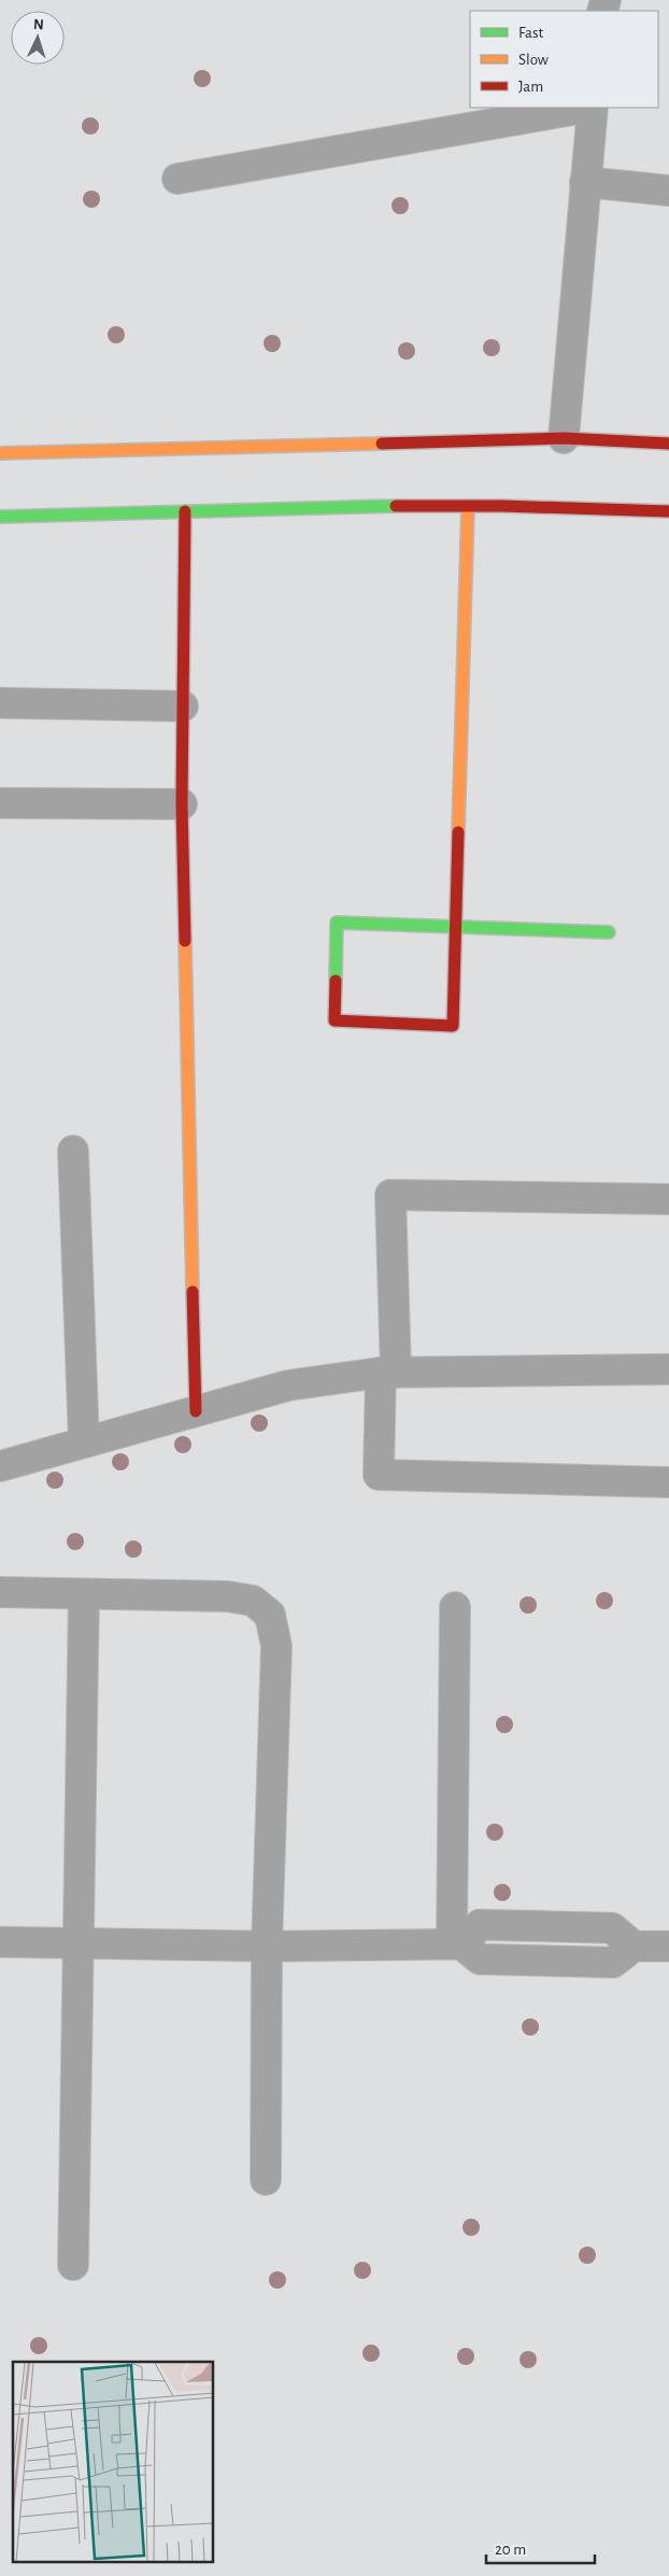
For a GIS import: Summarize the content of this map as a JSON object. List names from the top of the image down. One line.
{"legend":["Fast","Slow","Jam"],"scale_bar":"20 m","north":"top"}
